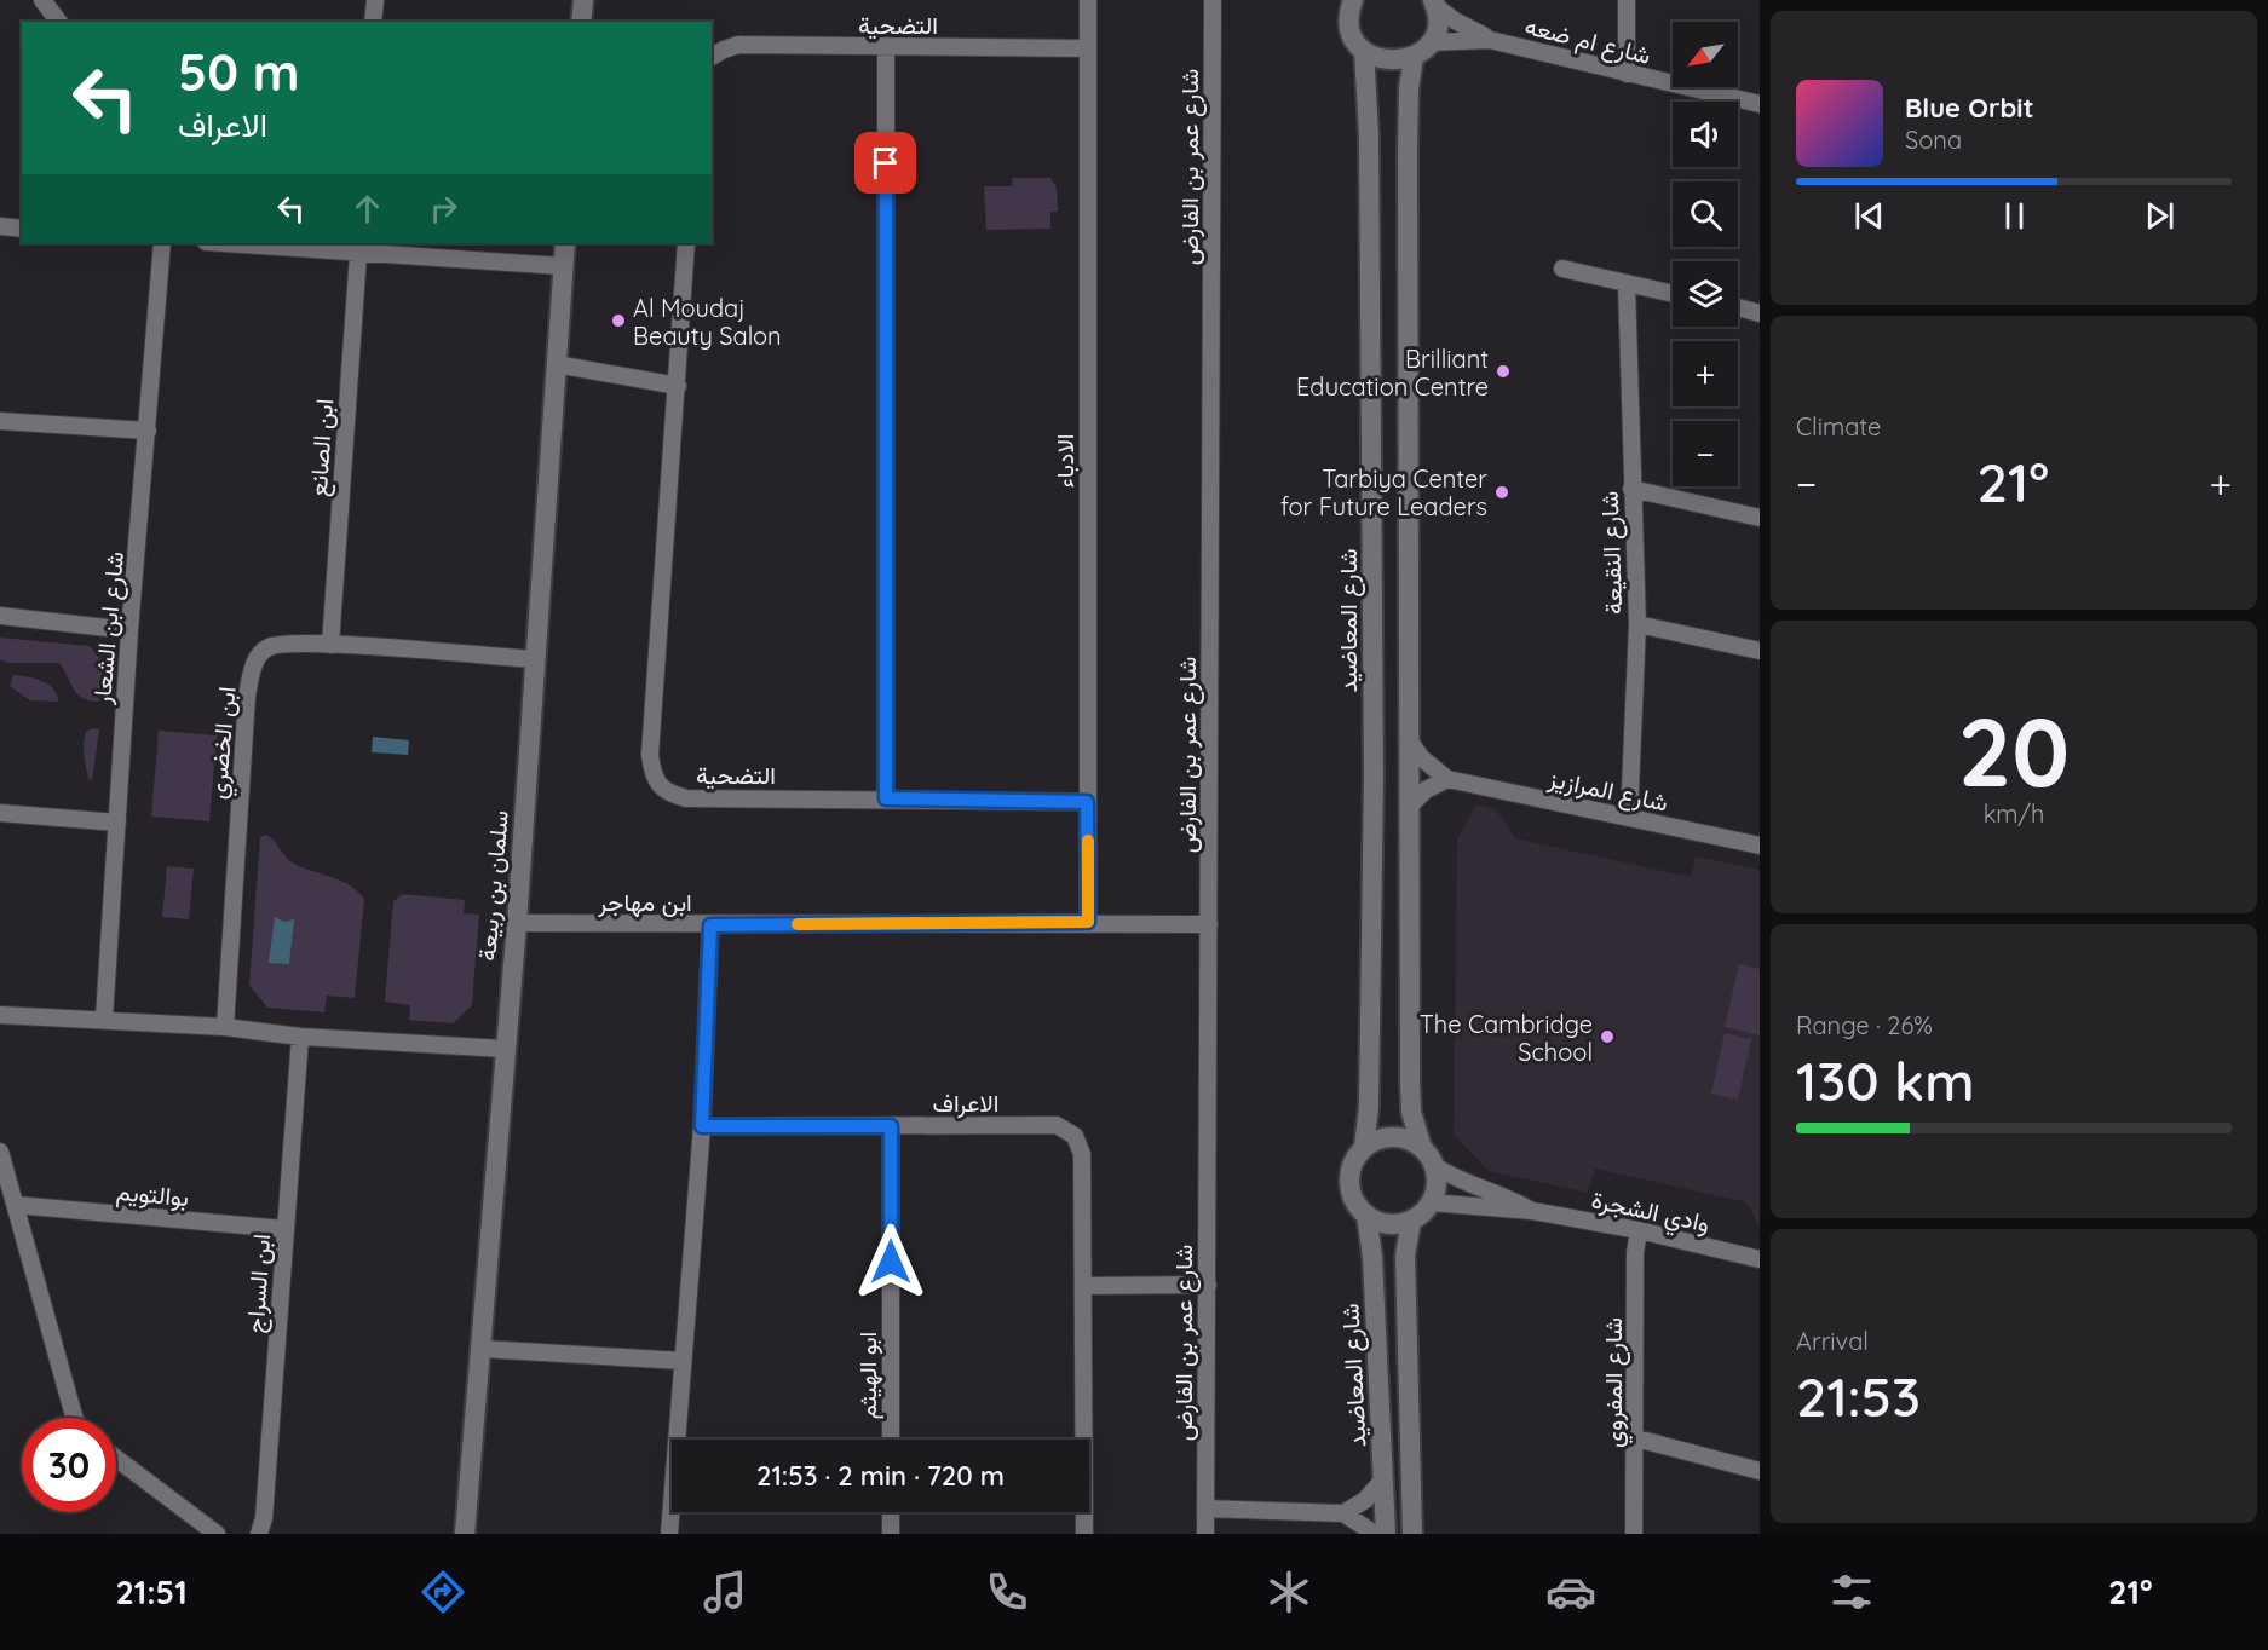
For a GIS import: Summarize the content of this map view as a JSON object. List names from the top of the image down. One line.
{"streets":{"street":["التضحية","شارع ام ضعه","شارع عمر بن الفارض","ابن الصانع","الادباء","شارع النقيعة","شارع المعاضيد","شارع ابن الشعار","ابن الخضري","شارع المرازيز","سلمان بن ربيعة","ابن مهاجر","الاعراف","بوالتويم","وادي الشجرة","ابن السراج","ابو الهيثم","شارع المفروي"]},"crossings":[["التضحية","الادباء"],["شارع عمر بن الفارض","ابن مهاجر"],["ابن الصانع","ابن الخضري"],["الادباء","ابن مهاجر"],["شارع النقيعة","شارع المرازيز"],["شارع المعاضيد","وادي الشجرة"],["ابن الخضري","سلمان بن ربيعة"],["سلمان بن ربيعة","ابن مهاجر"],["الاعراف","ابو الهيثم"],["بوالتويم","ابن السراج"],["وادي الشجرة","شارع المفروي"]],"places":["Al Moudaj Beauty Salon","Brilliant Education Centre","Tarbiya Center for Future Leaders","The Cambridge School"],"north":"bottom left","page":{"map_buttons":["+","−"],"turn":["50 m","الاعراف"],"song":["Blue Orbit","Sona"],"tile":["Climate",["20","km/h"],["Range · 26%","130 km"],["Arrival","21:53"]],"heat":["−","21°","+"],"limit":"30","trip":"21:53 · 2 min · 720 m","tabs":["21:51","21°"]}}
